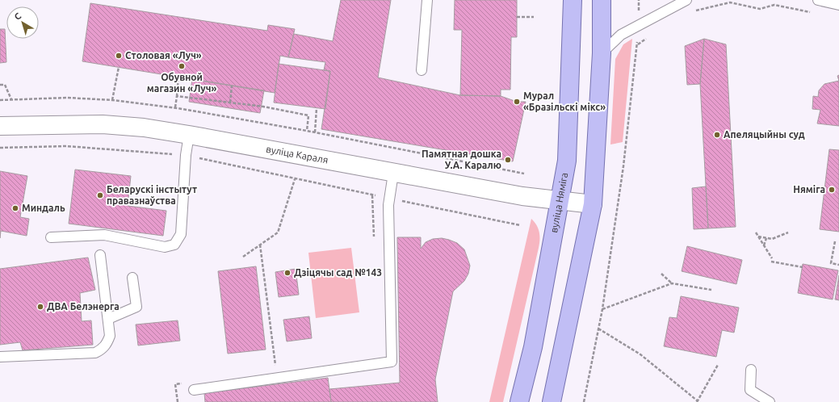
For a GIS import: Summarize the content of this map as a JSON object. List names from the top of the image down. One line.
{"streets":{"main road":["вуліца Караля","вуліца Няміга"]},"crossings":[["вуліца Караля","вуліца Няміга"]],"places":["Столовая «Луч»","Обувной магазин «Луч»","Мурал «Бразільскі мікс»","Апеляцыйны суд","Памятная дошка У.А. Каралю","Няміга","Беларускі інстытут правазнаўства","Миндаль","Дзіцячы сад №143","ДВА Белэнерга"],"north":"top left"}
